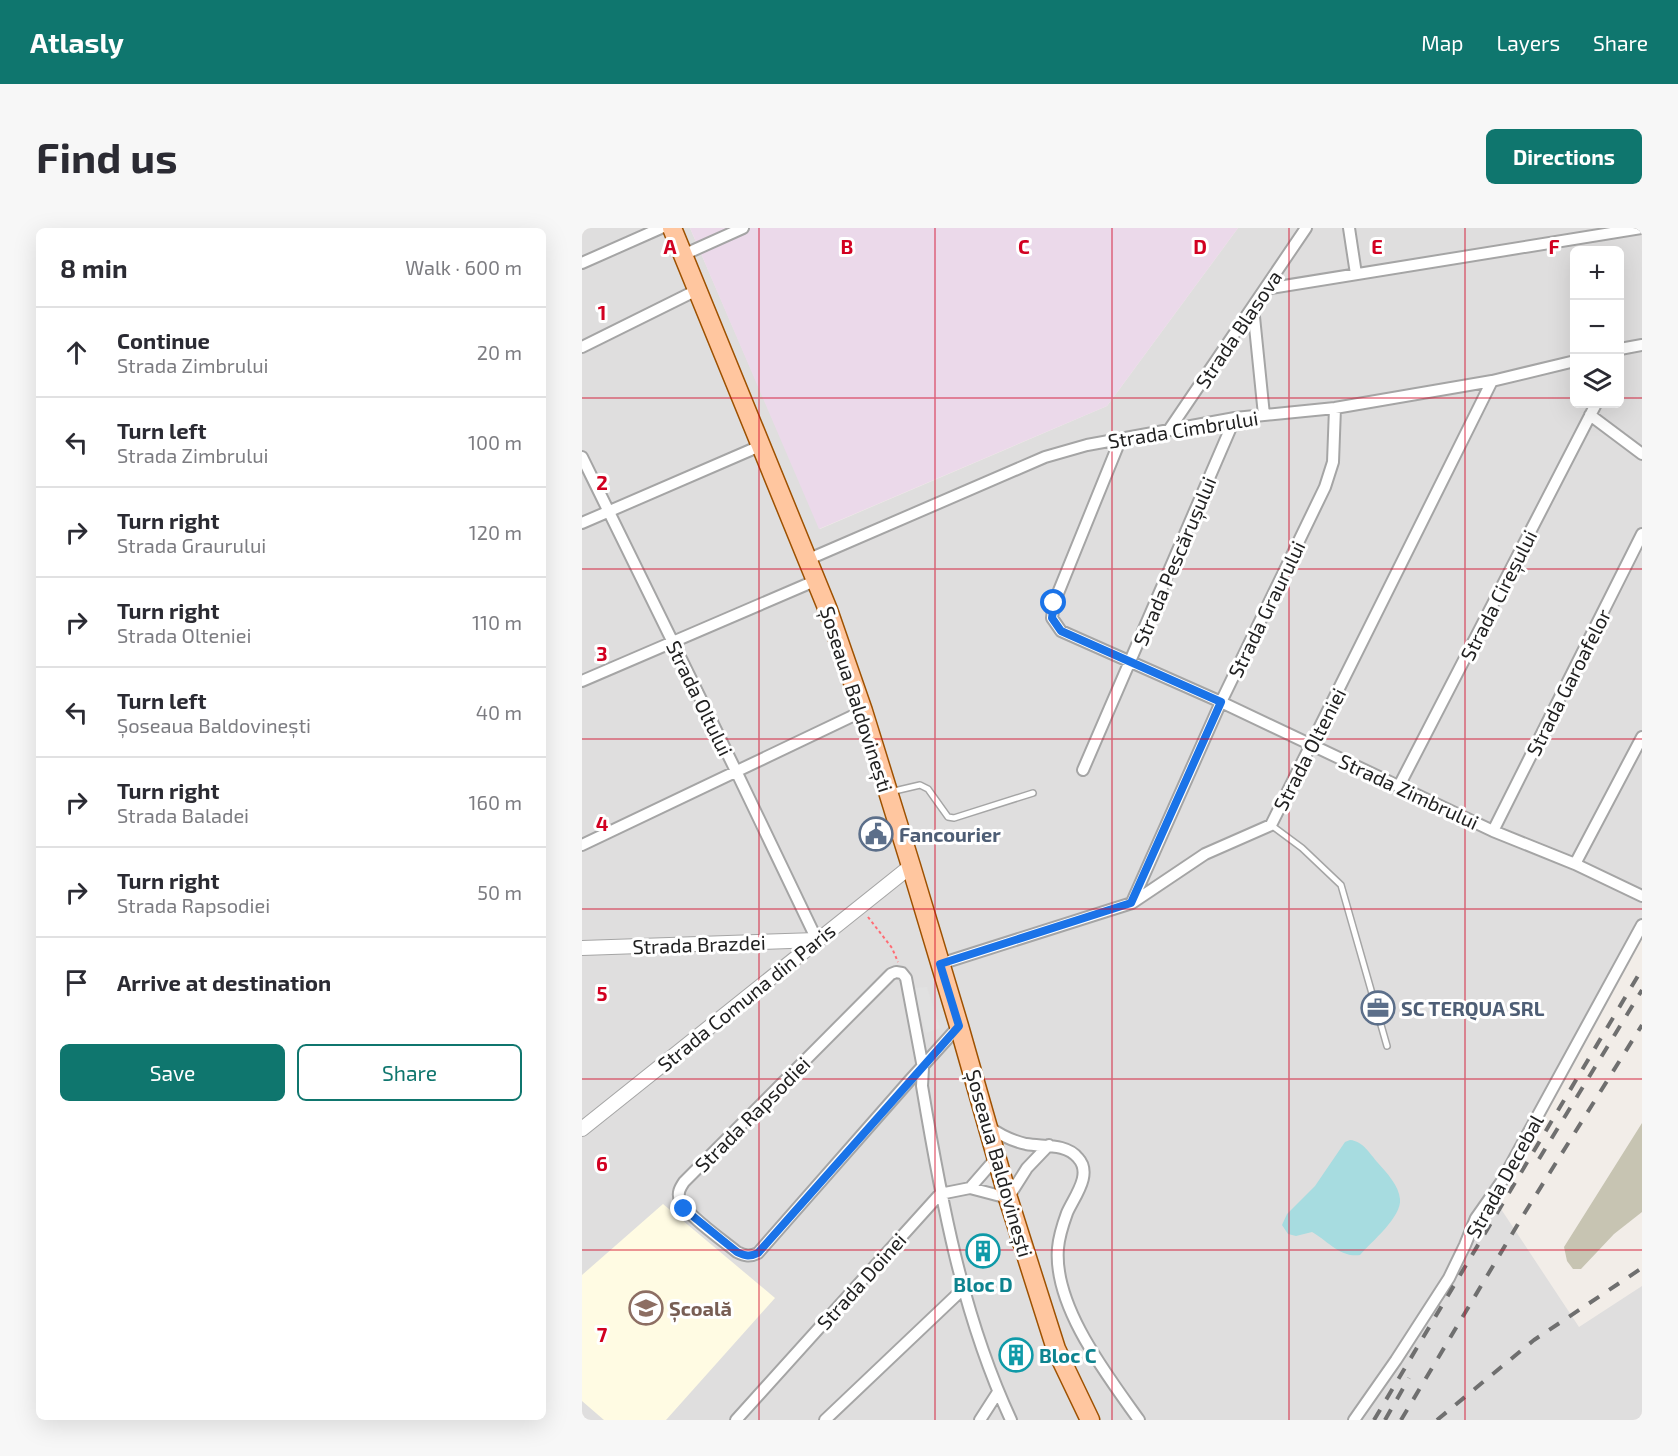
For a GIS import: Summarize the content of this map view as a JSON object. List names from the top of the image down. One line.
{"streets":{"main road":["Șoseaua Baldovinești"],"street":["Strada Blasova","Strada Cimbrului","Strada Pescărușului","Strada Cireșului","Strada Graurului","Strada Garoafelor","Strada Oltului","Strada Olteniei","Strada Zimbrului","Strada Brazdei","Strada Comuna din Paris","Strada Rapsodiei","Strada Decebal","Strada Doinei"]},"crossings":[["Strada Blasova","Strada Cimbrului"],["Strada Cimbrului","Strada Pescărușului"],["Strada Cimbrului","Strada Graurului"],["Strada Cimbrului","Șoseaua Baldovinești"],["Strada Cimbrului","Strada Olteniei"],["Strada Cimbrului","Strada Zimbrului"],["Strada Pescărușului","Strada Zimbrului"],["Strada Cireșului","Strada Zimbrului"],["Strada Graurului","Strada Olteniei"],["Strada Graurului","Strada Zimbrului"],["Strada Garoafelor","Strada Zimbrului"],["Strada Oltului","Strada Brazdei"],["Strada Oltului","Strada Comuna din Paris"],["Șoseaua Baldovinești","Strada Olteniei"],["Șoseaua Baldovinești","Strada Comuna din Paris"],["Strada Olteniei","Strada Zimbrului"],["Strada Brazdei","Strada Comuna din Paris"]],"places":{"public building":["Fancourier"],"office":["SC TERQUA SRL"],"building":["Bloc D","Bloc C"],"school or university":["Școală"]},"page":{"header":"Atlasly","nav":["Map","Layers","Share"],"buttons":["Directions",["Save","Share"]],"title":"Find us","heading":["8 min","Walk · 600 m"],"map_buttons":["+","−"],"list":[["Continue","Strada Zimbrului","20 m"],["Turn left","Strada Zimbrului","100 m"],["Turn right","Strada Graurului","120 m"],["Turn right","Strada Olteniei","110 m"],["Turn left","Șoseaua Baldovinești","40 m"],["Turn right","Strada Baladei","160 m"],["Turn right","Strada Rapsodiei","50 m"],"Arrive at destination"]},"grid":{"columns":["A","B","C","D","E","F"],"rows":["1","2","3","4","5","6","7"]}}
